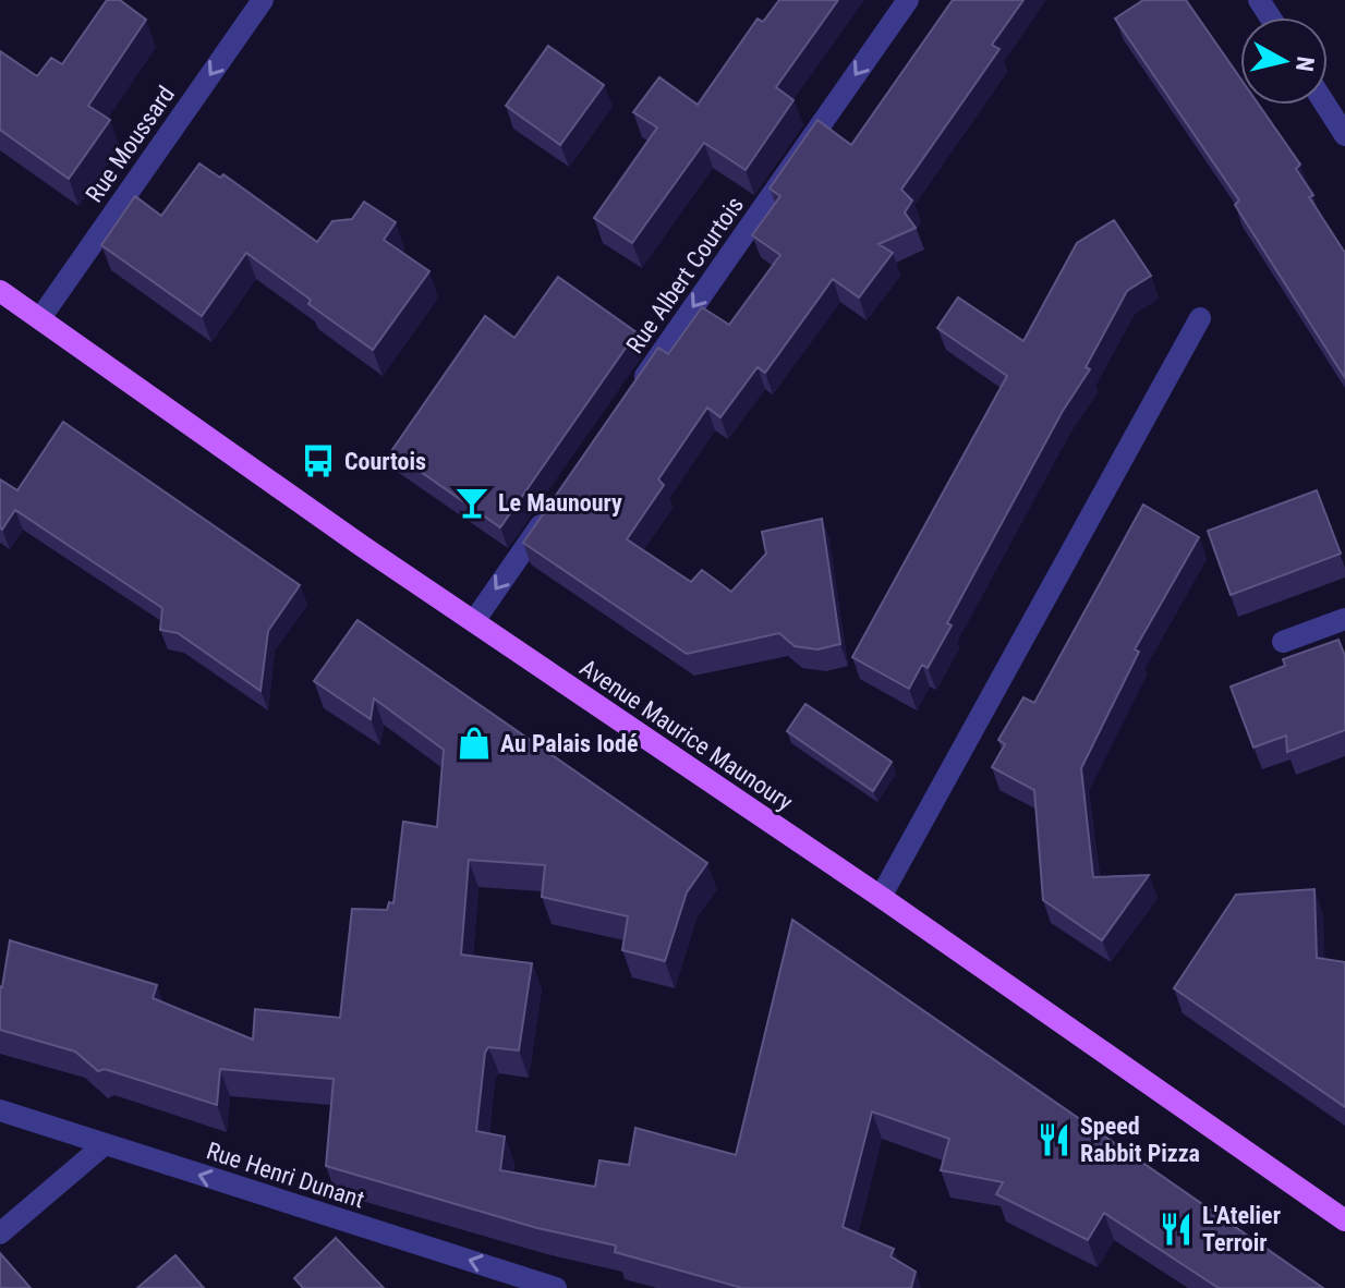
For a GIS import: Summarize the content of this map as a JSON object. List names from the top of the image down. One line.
{"streets":{"main road":["Avenue Maurice Maunoury"],"street":["Rue Moussard","Rue Albert Courtois","Rue Henri Dunant"]},"crossings":[["Rue Moussard","Avenue Maurice Maunoury"]],"one_way":["Rue Moussard","Rue Albert Courtois","Rue Henri Dunant"],"places":{"bus stop":["Courtois"],"bar":["Le Maunoury"],"shop":["Au Palais Iodé"],"restaurant":["Speed Rabbit Pizza","L'Atelier Terroir"]},"north":"right"}
